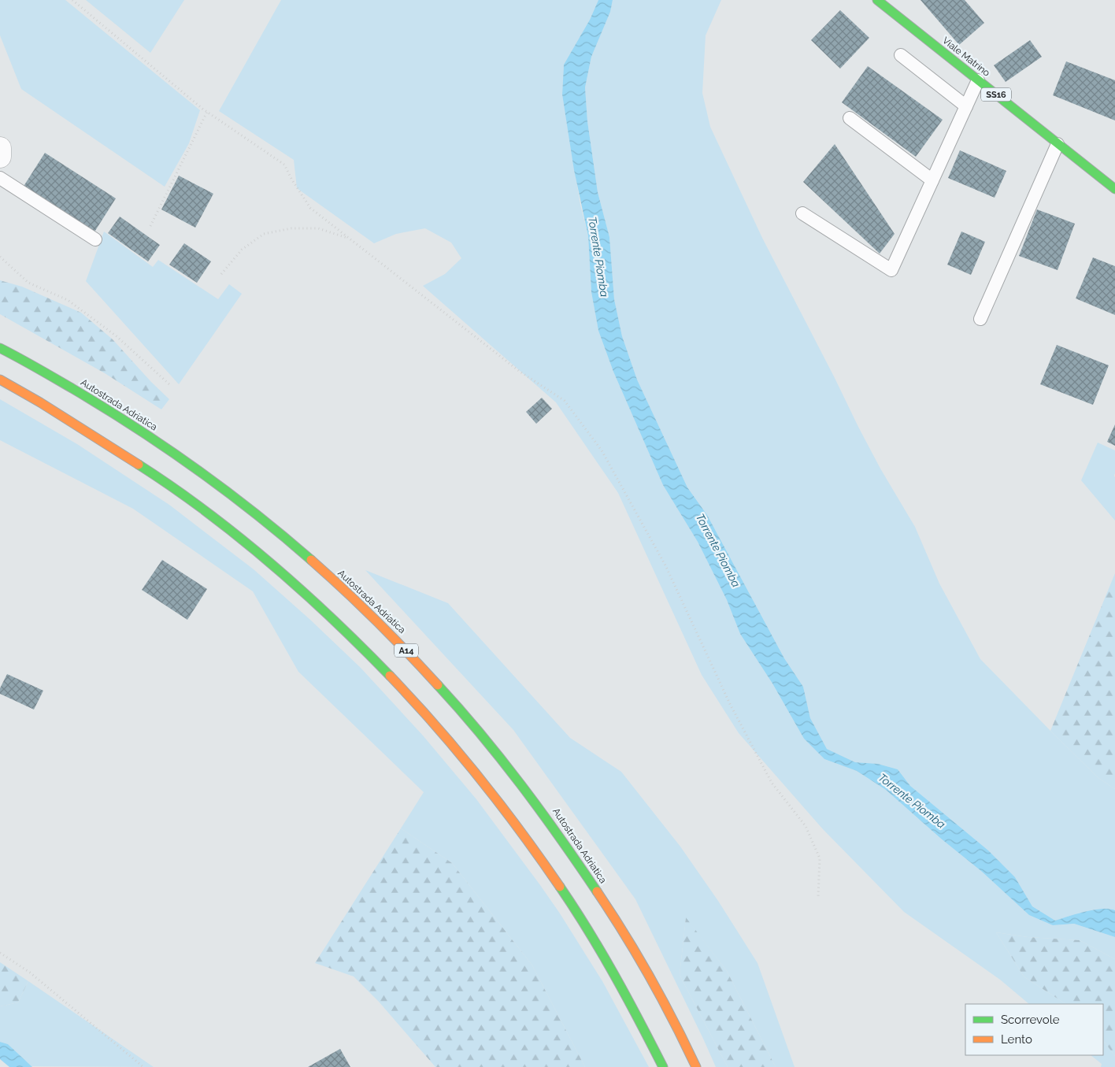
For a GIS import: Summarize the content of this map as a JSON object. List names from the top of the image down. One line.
{"streets":{"main road":["Viale Matrino","SS16","Autostrada Adriatica","A14"]},"water":["Torrente Piomba"],"legend":["Scorrevole","Lento"]}
